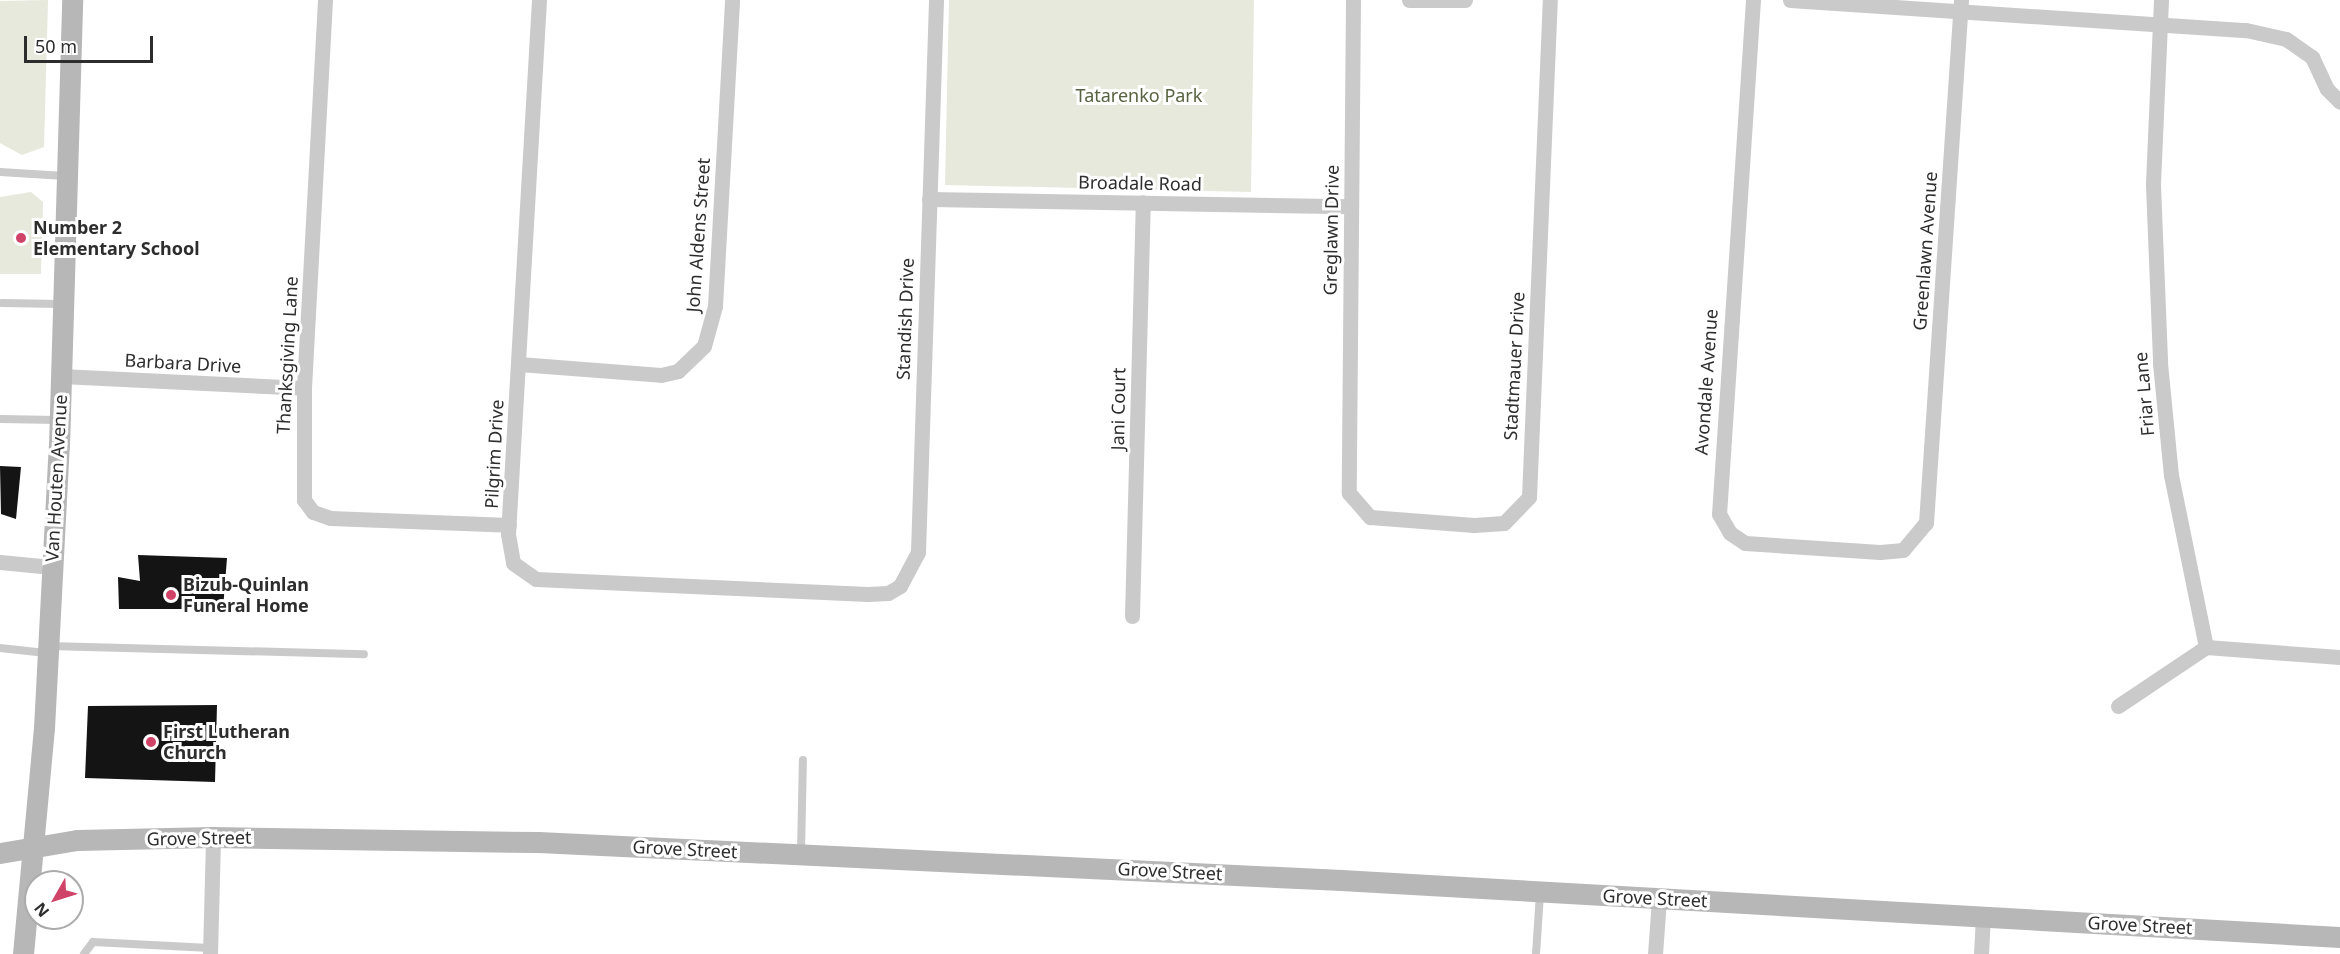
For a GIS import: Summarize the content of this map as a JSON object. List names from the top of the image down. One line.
{"streets":{"street":["Broadale Road","Greglawn Drive","John Aldens Street","Greenlawn Avenue","Standish Drive","Thanksgiving Lane","Barbara Drive","Stadtmauer Drive","Avondale Avenue","Friar Lane","Jani Court","Pilgrim Drive","Van Houten Avenue","Grove Street"]},"crossings":[["Broadale Road","Greglawn Drive"],["Broadale Road","Standish Drive"],["Broadale Road","Jani Court"],["Greglawn Drive","Stadtmauer Drive"],["John Aldens Street","Pilgrim Drive"],["Greenlawn Avenue","Avondale Avenue"],["Standish Drive","Pilgrim Drive"],["Thanksgiving Lane","Barbara Drive"],["Thanksgiving Lane","Pilgrim Drive"],["Barbara Drive","Van Houten Avenue"],["Van Houten Avenue","Grove Street"]],"parks":["Tatarenko Park"],"places":["Number 2 Elementary School","Bizub-Quinlan Funeral Home","First Lutheran Church"],"scale_bar":"50 m","north":"bottom left"}
